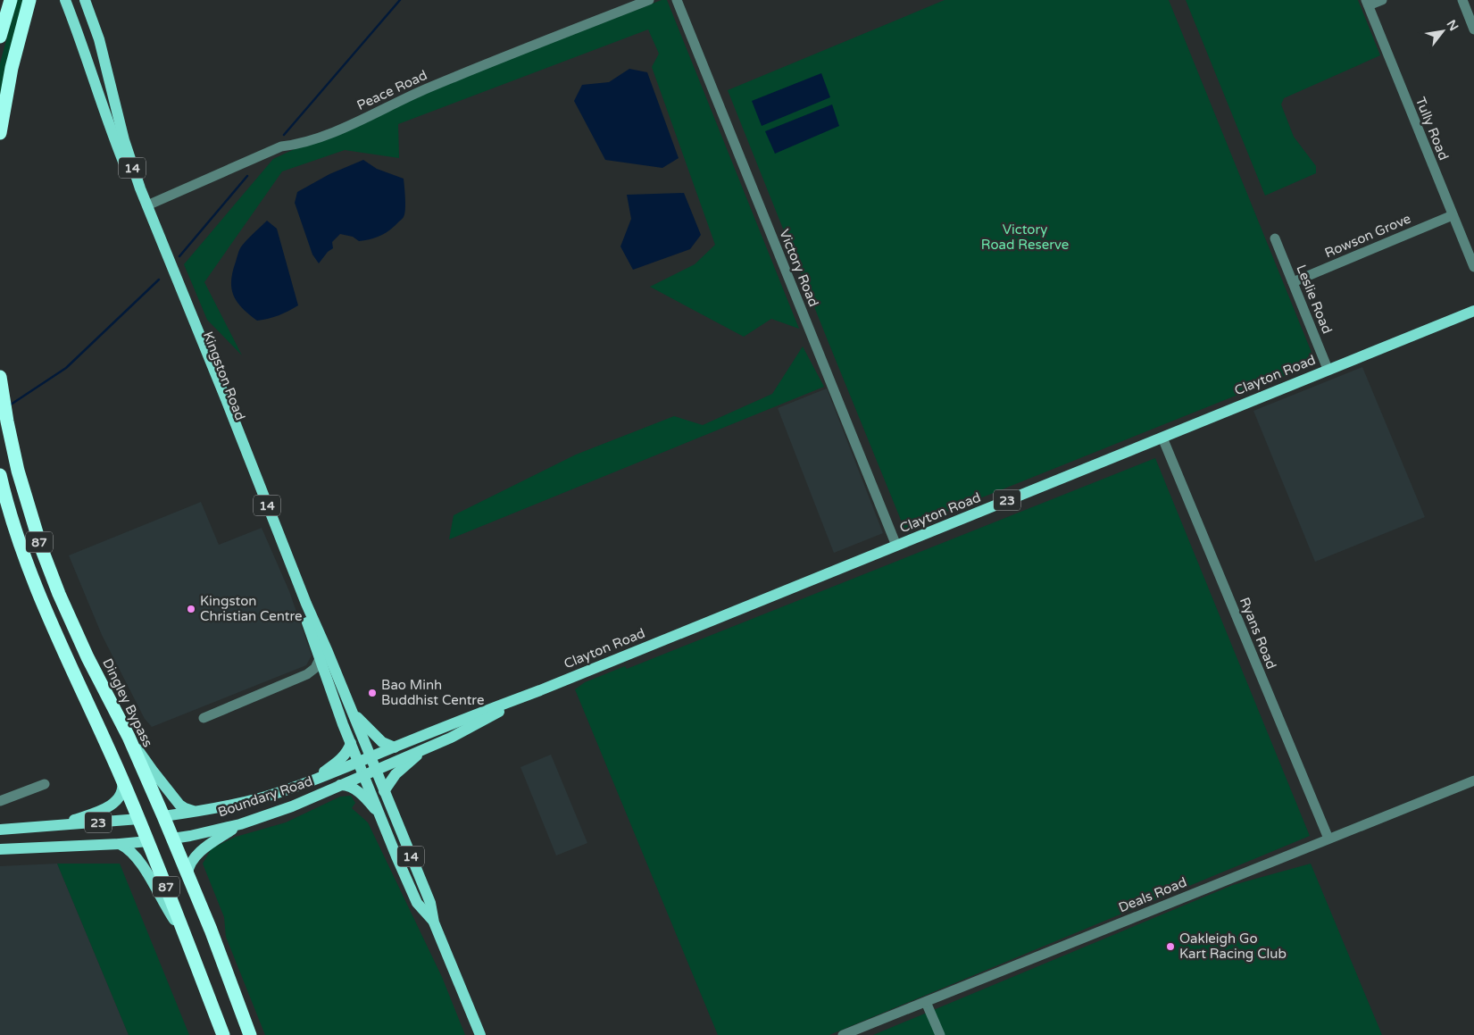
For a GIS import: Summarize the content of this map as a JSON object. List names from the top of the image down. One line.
{"streets":{"highway":["23","87","Dingley Bypass","Boundary Road"],"main road":["14","Clayton Road","Kingston Road"],"street":["Peace Road","Tully Road","Rowson Grove","Victory Road","Leslie Road","Ryans Road","Deals Road"]},"crossings":[["Peace Road","Kingston Road"],["Tully Road","Rowson Grove"],["14","Clayton Road"],["14","Kingston Road"],["14","Boundary Road"],["Rowson Grove","Leslie Road"],["Victory Road","Clayton Road"],["Leslie Road","Clayton Road"],["Clayton Road","Kingston Road"],["Clayton Road","Ryans Road"],["Clayton Road","Boundary Road"],["Kingston Road","Boundary Road"],["87","Boundary Road"],["Ryans Road","Deals Road"],["Dingley Bypass","Boundary Road"]],"parks":["Victory Road Reserve"],"places":["Kingston Christian Centre","Bao Minh Buddhist Centre","Oakleigh Go Kart Racing Club"],"north":"top right"}
